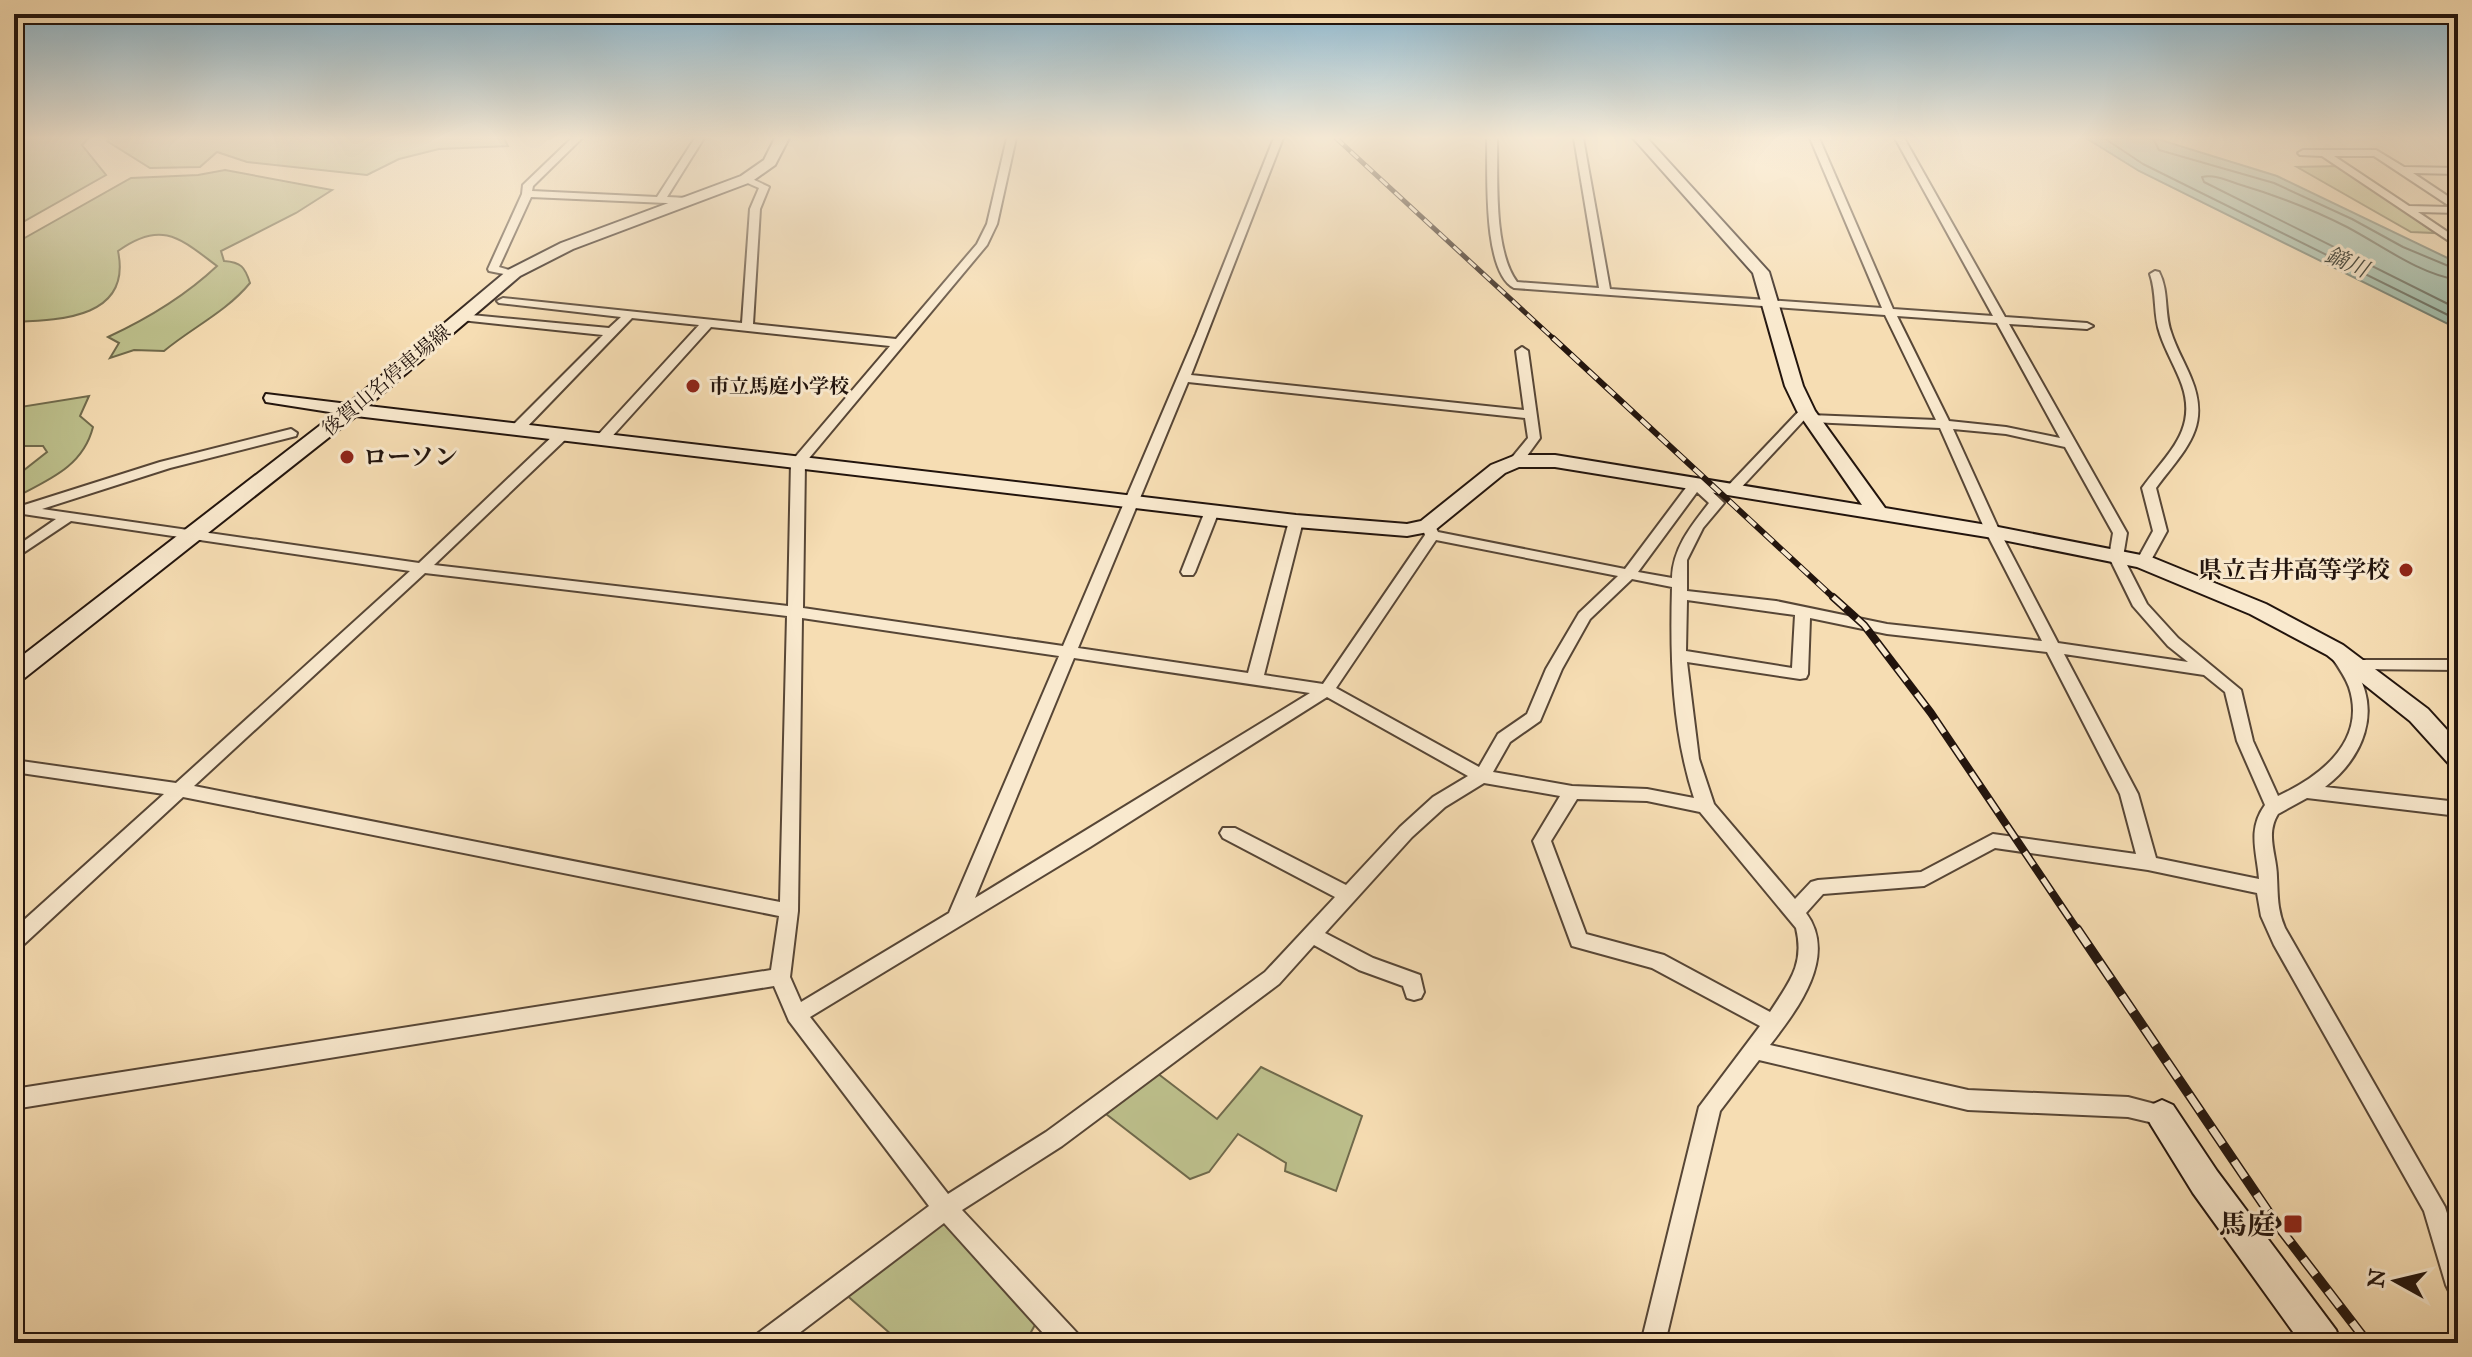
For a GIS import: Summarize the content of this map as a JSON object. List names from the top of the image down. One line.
{"streets":{"street":["後賀山名停車場線"]},"water":["鏑川"],"places":{"other":["市立馬庭小学校","ローソン","県立吉井高等学校"],"transit":["馬庭"]},"north":"left"}
